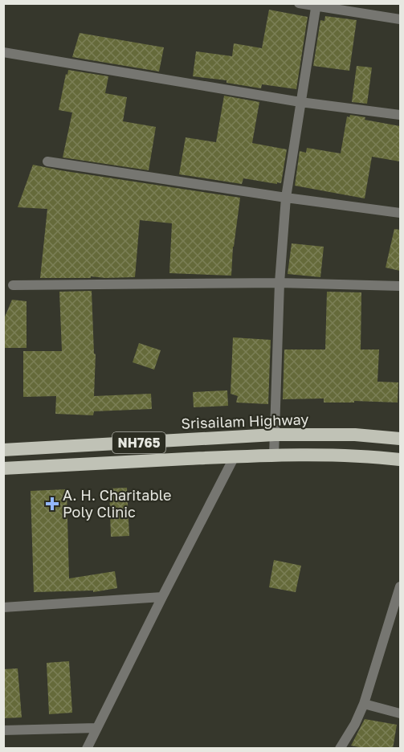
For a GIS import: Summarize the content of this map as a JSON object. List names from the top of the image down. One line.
{"streets":{"highway":["Srisailam Highway","NH765"]},"places":{"health":["A. H. Charitable Poly Clinic"]}}
